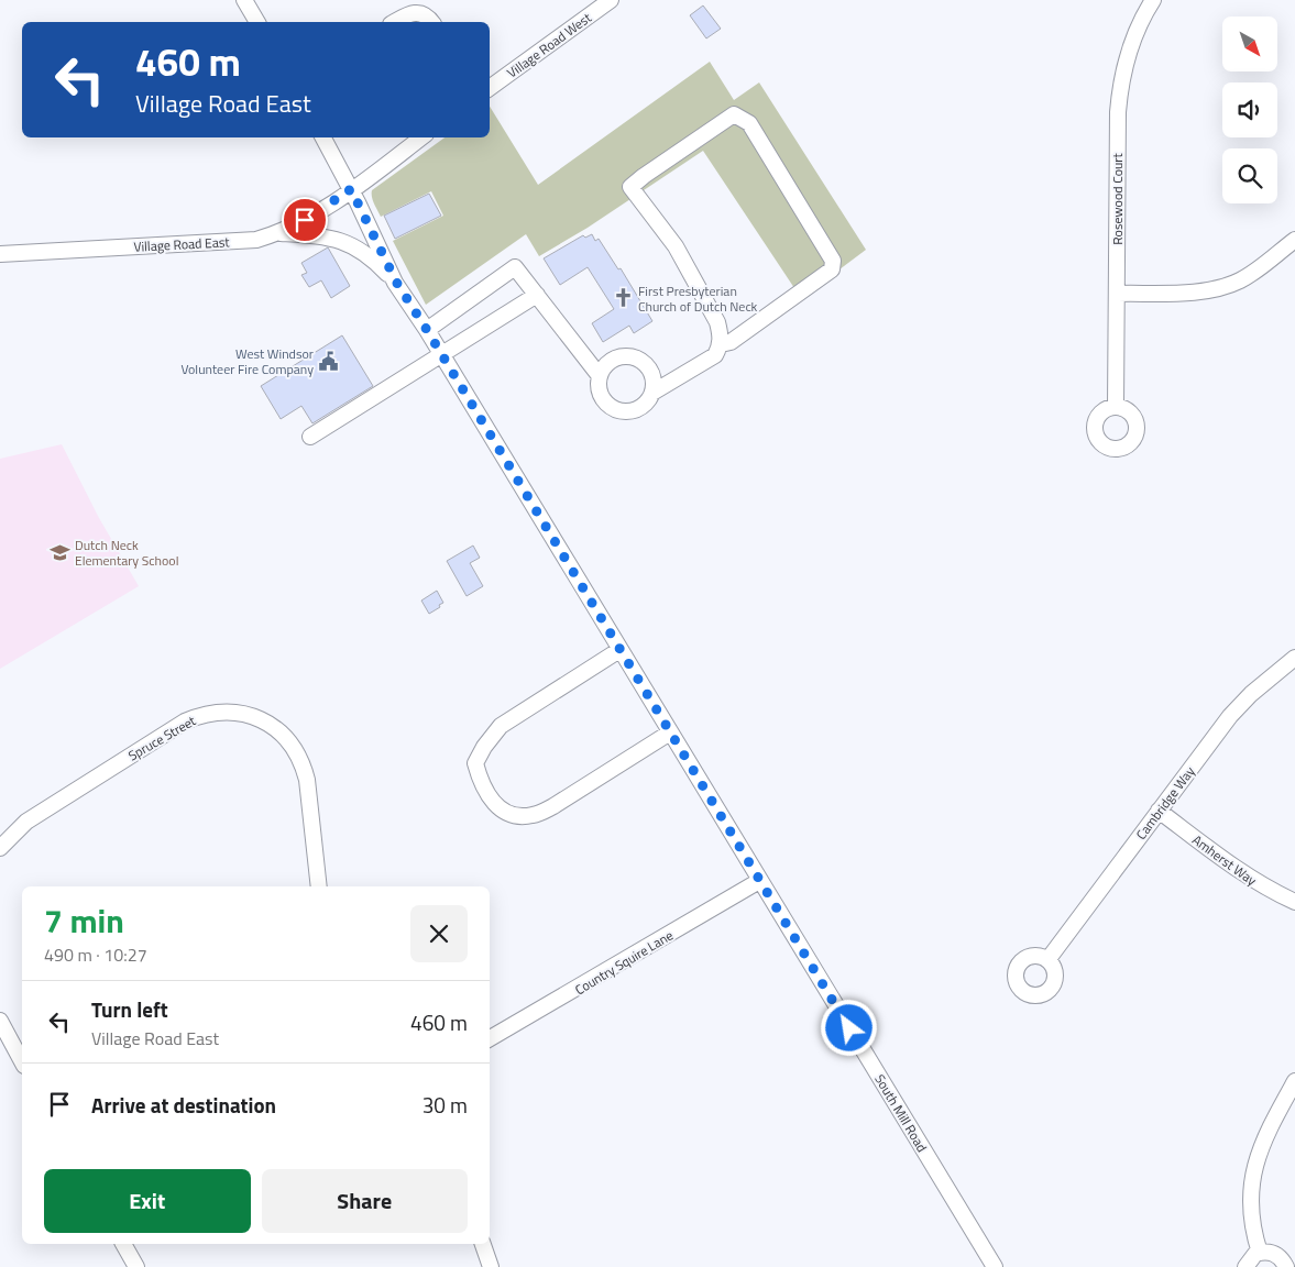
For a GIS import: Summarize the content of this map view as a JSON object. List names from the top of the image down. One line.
{"streets":{"street":["Village Road West","Rosewood Court","Village Road East","Spruce Street","Cambridge Way","Amherst Way","Country Squire Lane","South Mill Road"]},"crossings":[["Village Road East","South Mill Road"],["Cambridge Way","Amherst Way"],["Country Squire Lane","South Mill Road"]],"places":{"church":["First Presbyterian Church of Dutch Neck"],"public building":["West Windsor Volunteer Fire Company"],"school or university":["Dutch Neck Elementary School"]},"north":"bottom right","page":{"turn":["460 m","Village Road East"],"heading":["7 min","490 m · 10:27"],"list":[{"name":"Turn left","note":"Village Road East","value":"460 m"},{"name":"Arrive at destination","value":"30 m"}],"buttons":["Exit","Share"]}}
